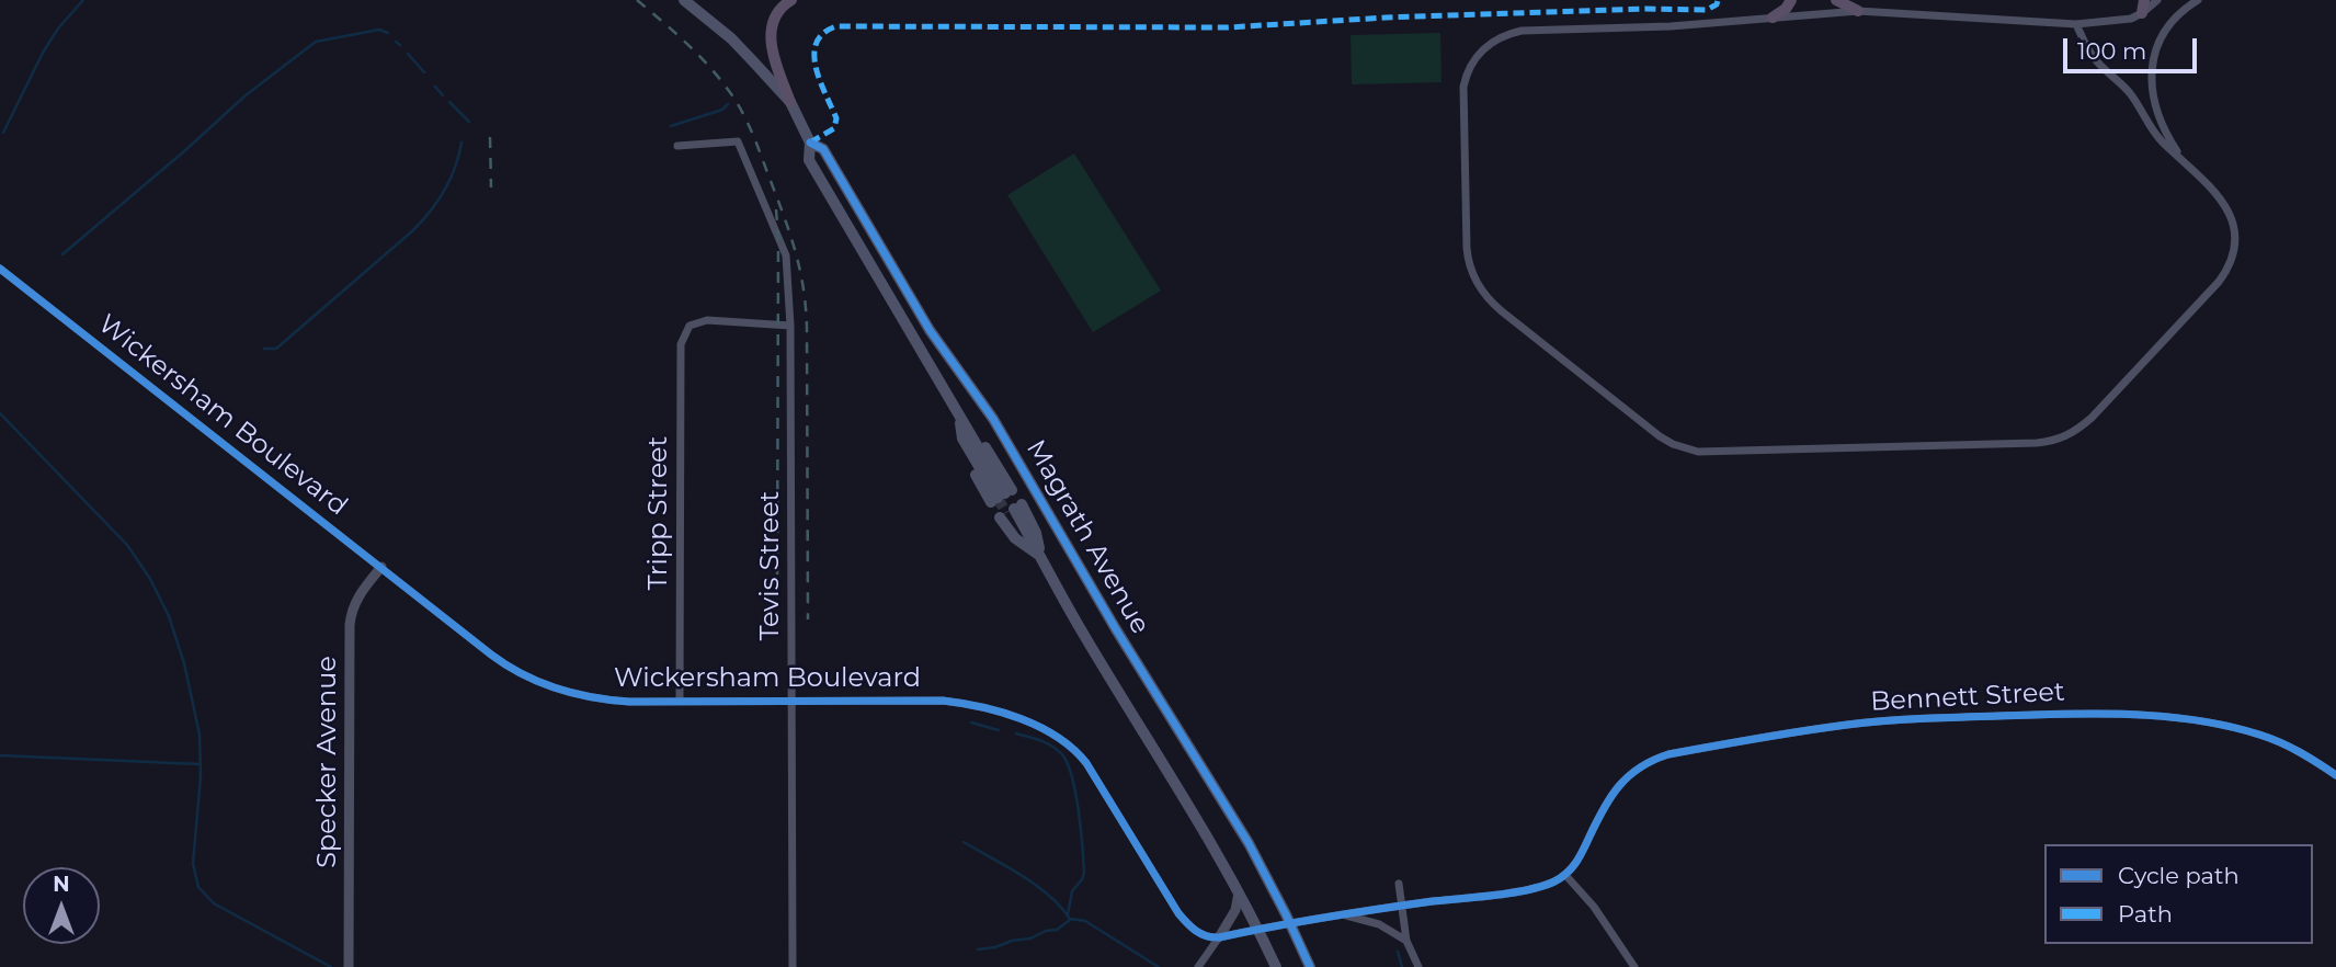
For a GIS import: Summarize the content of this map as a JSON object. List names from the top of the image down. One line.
{"streets":{"main road":["Magrath Avenue"],"street":["Wickersham Boulevard","Tripp Street","Tevis Street","Bennett Street","Specker Avenue"]},"crossings":[["Wickersham Boulevard","Tripp Street"],["Wickersham Boulevard","Tevis Street"],["Wickersham Boulevard","Specker Avenue"],["Tripp Street","Tevis Street"]],"legend":["Cycle path","Path"],"scale_bar":"100 m","north":"top"}
